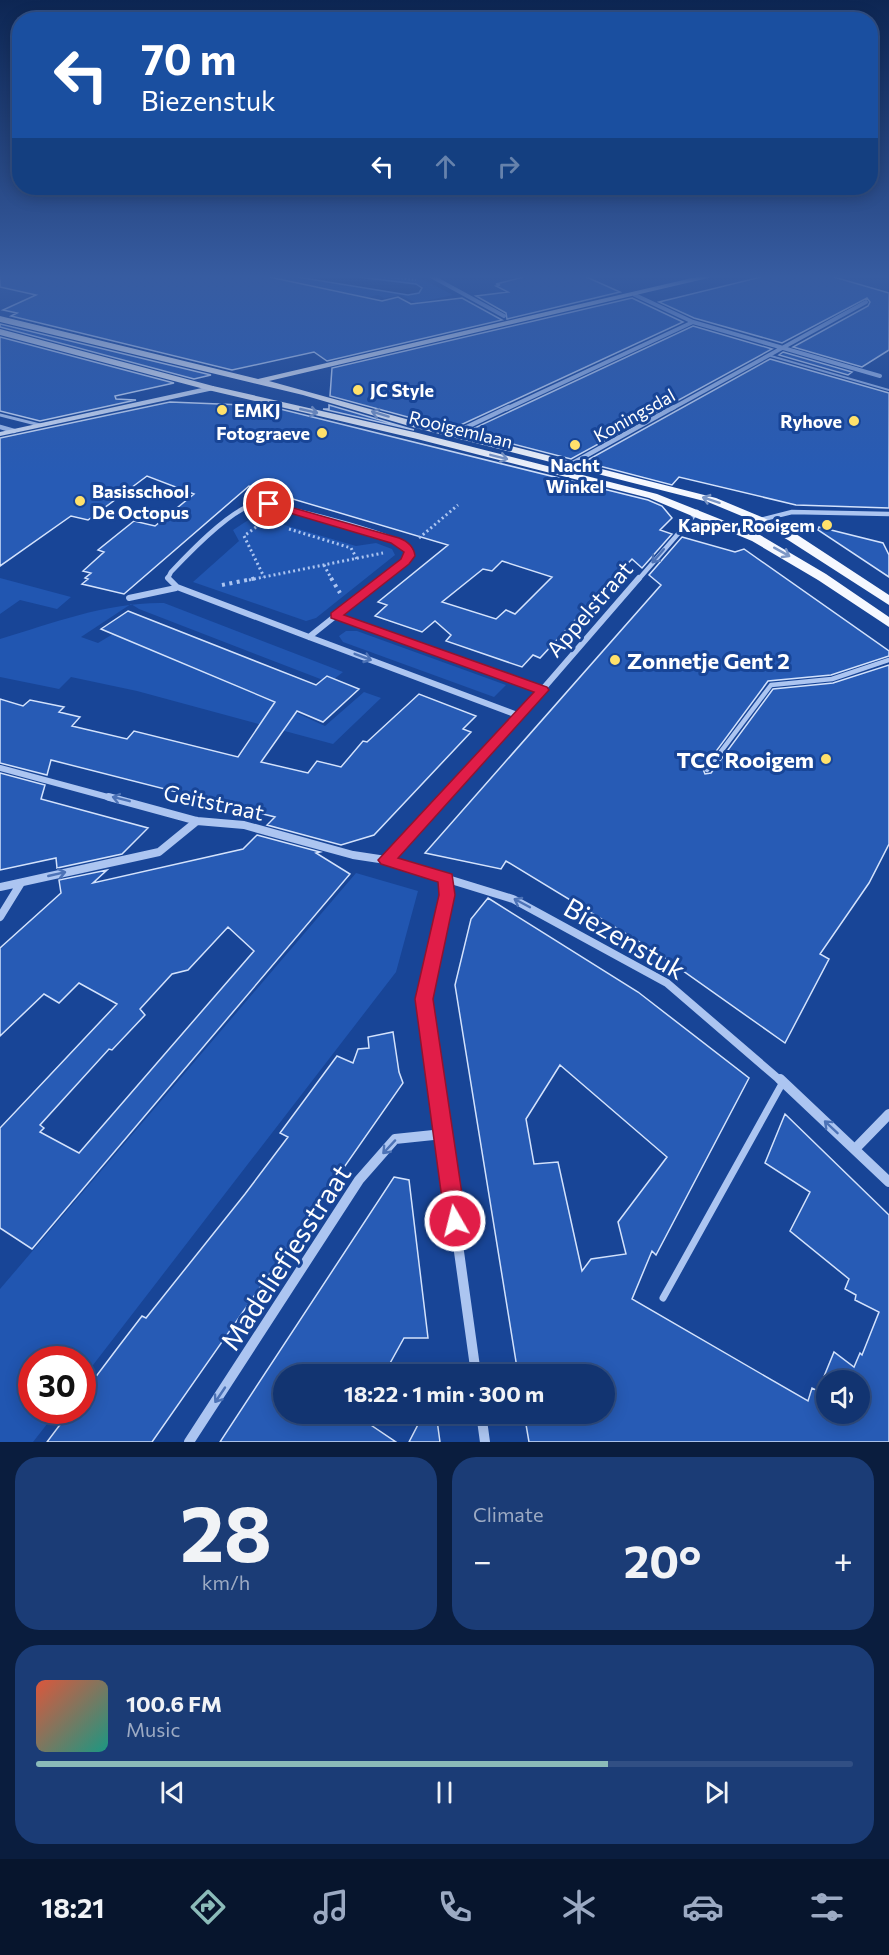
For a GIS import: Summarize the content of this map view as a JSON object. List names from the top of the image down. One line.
{"streets":{"main road":["Rooigemlaan"],"street":["Koningsdal","Appelstraat","Geitstraat","Biezenstuk","Madeliefjesstraat"]},"crossings":[["Koningsdal","Rooigemlaan"],["Rooigemlaan","Appelstraat"],["Appelstraat","Geitstraat"],["Appelstraat","Biezenstuk"],["Geitstraat","Biezenstuk"]],"one_way":["Appelstraat","Geitstraat","Biezenstuk","Madeliefjesstraat"],"places":["JC Style","EMKJ","Ryhove","Fotograeve","Nacht Winkel","Basisschool De Octopus","Kapper Rooigem","Zonnetje Gent 2","TCC Rooigem"],"page":{"turn":["70 m","Biezenstuk"],"limit":"30","trip":"18:22 · 1 min · 300 m","tile":[["28","km/h"],"Climate"],"heat":["−","20°","+"],"song":["100.6 FM","Music"],"tabs":"18:21"}}
